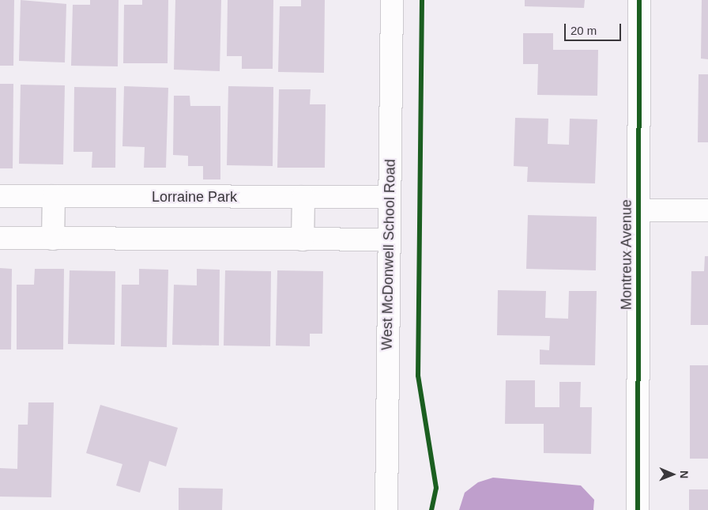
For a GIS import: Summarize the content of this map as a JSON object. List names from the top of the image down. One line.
{"streets":{"street":["Lorraine Park","West McDonwell School Road","Montreux Avenue"]},"crossings":[["Lorraine Park","West McDonwell School Road"]],"scale_bar":"20 m","north":"right"}
